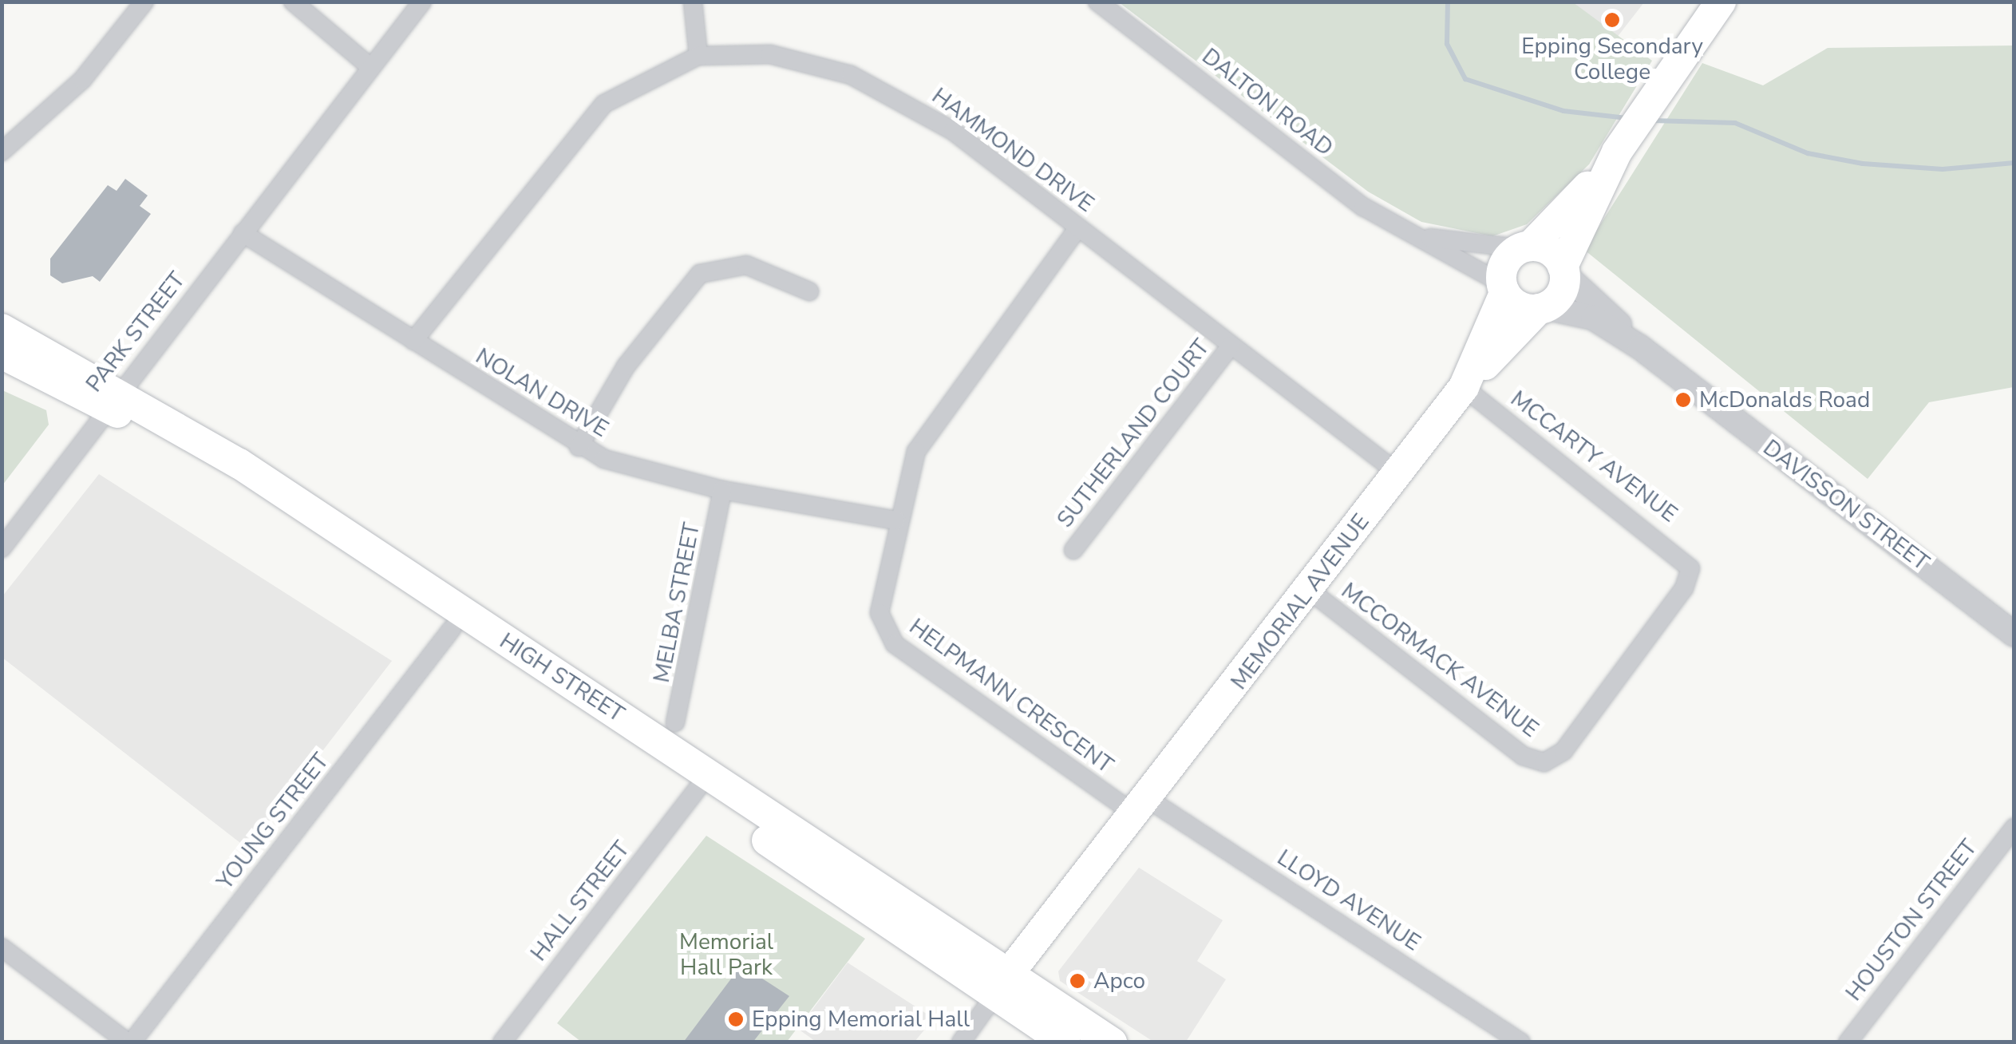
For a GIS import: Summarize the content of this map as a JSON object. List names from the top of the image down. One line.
{"streets":{"main road":["MEMORIAL AVENUE","HIGH STREET"],"street":["DALTON ROAD","HAMMOND DRIVE","PARK STREET","NOLAN DRIVE","SUTHERLAND COURT","MCCARTY AVENUE","DAVISSON STREET","MELBA STREET","MCCORMACK AVENUE","HELPMANN CRESCENT","YOUNG STREET","LLOYD AVENUE","HALL STREET","HOUSTON STREET"]},"crossings":[["DALTON ROAD","DAVISSON STREET"],["DALTON ROAD","MEMORIAL AVENUE"],["HAMMOND DRIVE","NOLAN DRIVE"],["HAMMOND DRIVE","SUTHERLAND COURT"],["HAMMOND DRIVE","MEMORIAL AVENUE"],["HAMMOND DRIVE","HELPMANN CRESCENT"],["PARK STREET","NOLAN DRIVE"],["PARK STREET","HIGH STREET"],["NOLAN DRIVE","MELBA STREET"],["NOLAN DRIVE","HELPMANN CRESCENT"],["MCCARTY AVENUE","MEMORIAL AVENUE"],["MCCARTY AVENUE","MCCORMACK AVENUE"],["DAVISSON STREET","MEMORIAL AVENUE"],["MEMORIAL AVENUE","MCCORMACK AVENUE"],["MEMORIAL AVENUE","HIGH STREET"],["MEMORIAL AVENUE","HELPMANN CRESCENT"],["MEMORIAL AVENUE","LLOYD AVENUE"],["HIGH STREET","YOUNG STREET"],["HIGH STREET","HALL STREET"],["HELPMANN CRESCENT","LLOYD AVENUE"]],"parks":["Memorial Hall Park"],"places":["Epping Secondary College","McDonalds Road","Apco","Epping Memorial Hall"]}
